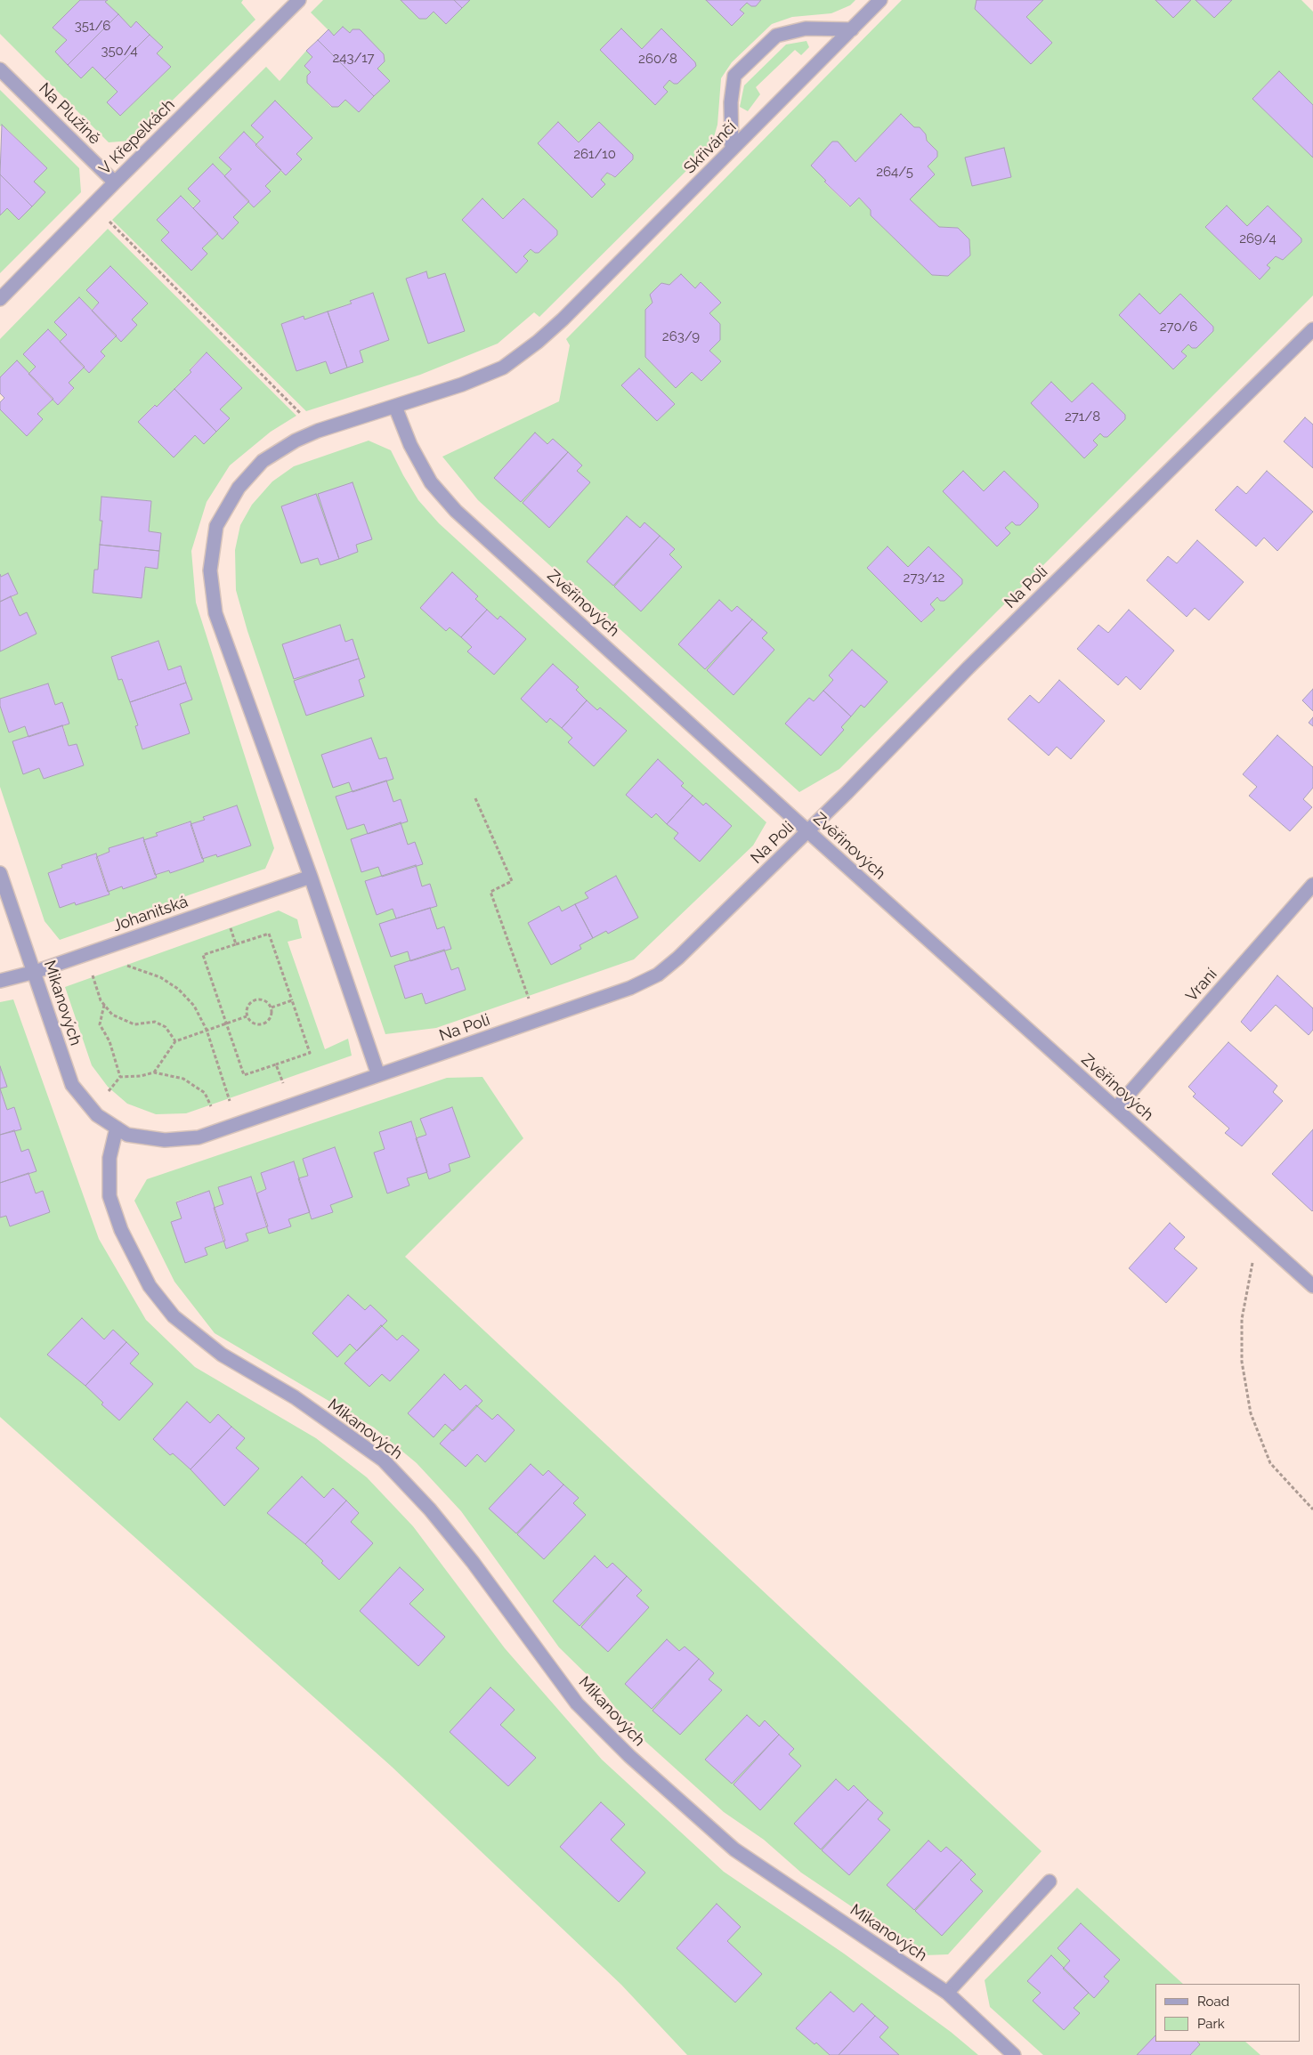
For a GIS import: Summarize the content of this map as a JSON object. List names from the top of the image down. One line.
{"streets":{"street":["Na Plužině","V Křepelkách","Skřivánčí","Na Poli","Zvěřinových","Johanitská","Vraní","Mikanových"]},"crossings":[["Na Plužině","V Křepelkách"],["Skřivánčí","Na Poli"],["Skřivánčí","Zvěřinových"],["Skřivánčí","Johanitská"],["Na Poli","Zvěřinových"],["Na Poli","Mikanových"],["Zvěřinových","Vraní"],["Johanitská","Mikanových"]],"house_numbers":["351/6","350/4","243/17","260/8","261/10","264/5","269/4","270/6","263/9","271/8","273/12"],"legend":["Road","Park"]}
